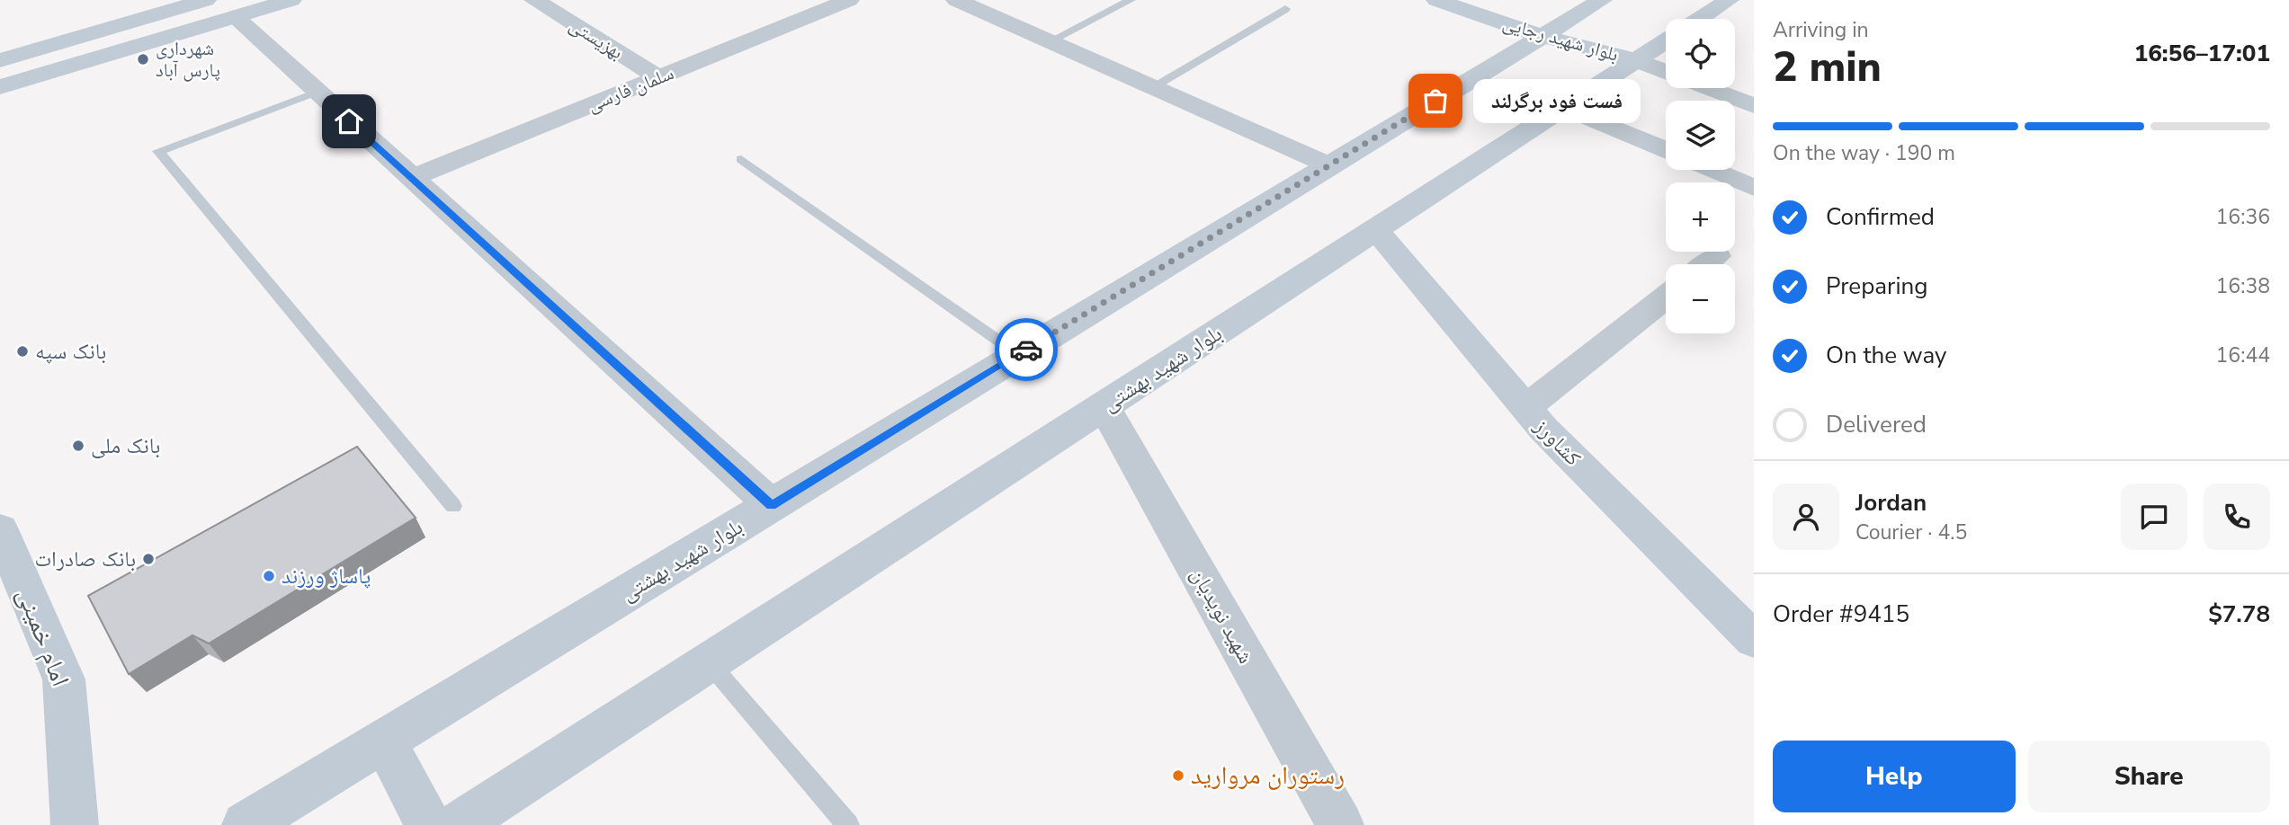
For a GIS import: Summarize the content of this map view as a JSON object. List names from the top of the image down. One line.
{"streets":{"main road":["بلوار شهید رجایی","بلوار شهید بهشتی","کشاورز","امام خمینی"],"street":["بهزیستی","سلمان فارسی","شهید نویدیان"]},"crossings":[["بهزیستی","سلمان فارسی"],["بلوار شهید رجایی","بلوار شهید بهشتی"],["بلوار شهید بهشتی","کشاورز"],["بلوار شهید بهشتی","شهید نویدیان"]],"places":["شهرداری پارس آباد","فست فود برگرلند","بانک سپه","بانک ملی","بانک صادرات","پاساژ ورزند","رستوران مروارید"],"page":{"heading":["2 min","Arriving in","16:56–17:01"],"panel":["Jordan","Courier · 4.5","Order #9415","$7.78"],"map_buttons":["+","−"],"bubble":"فست فود برگرلند","bar":"On the way · 190 m","list":[["Confirmed","16:36"],["Preparing","16:38"],["On the way","16:44"],"Delivered"],"buttons":["Help","Share"]}}
